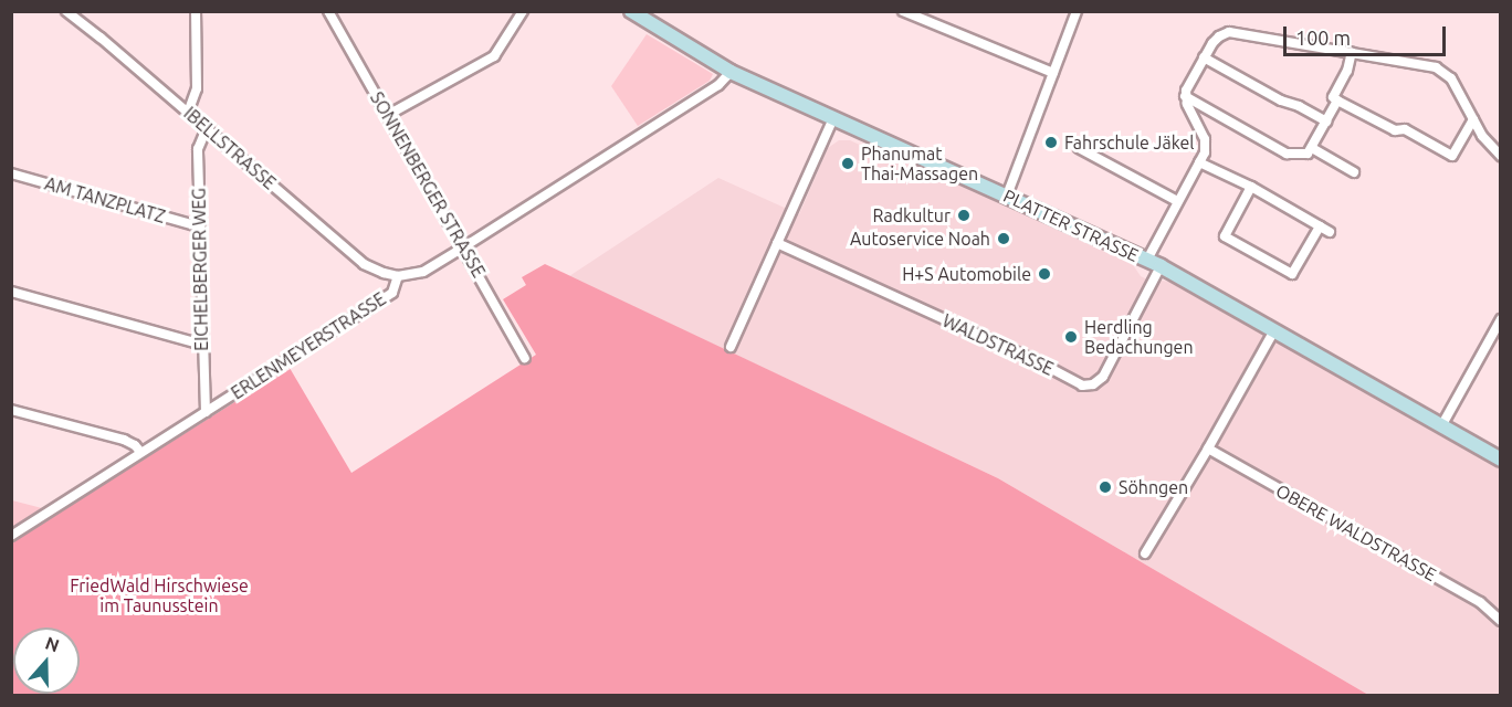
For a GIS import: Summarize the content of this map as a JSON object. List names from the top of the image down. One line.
{"streets":{"main road":["PLATTER STRASSE"],"street":["IBELLSTRASSE","SONNENBERGER STRASSE","AM TANZPLATZ","EICHELBERGER WEG","WALDSTRASSE","ERLENMEYERSTRASSE","OBERE WALDSTRASSE"]},"crossings":[["IBELLSTRASSE","EICHELBERGER WEG"],["IBELLSTRASSE","ERLENMEYERSTRASSE"],["SONNENBERGER STRASSE","ERLENMEYERSTRASSE"],["AM TANZPLATZ","EICHELBERGER WEG"],["PLATTER STRASSE","WALDSTRASSE"],["PLATTER STRASSE","ERLENMEYERSTRASSE"],["EICHELBERGER WEG","ERLENMEYERSTRASSE"]],"parks":["FriedWald Hirschwiese im Taunusstein"],"places":["Fahrschule Jäkel","Phanumat Thai-Massagen","Radkultur","Autoservice Noah","H+S Automobile","Herdling Bedachungen","Söhngen"],"scale_bar":"100 m","north":"top"}
